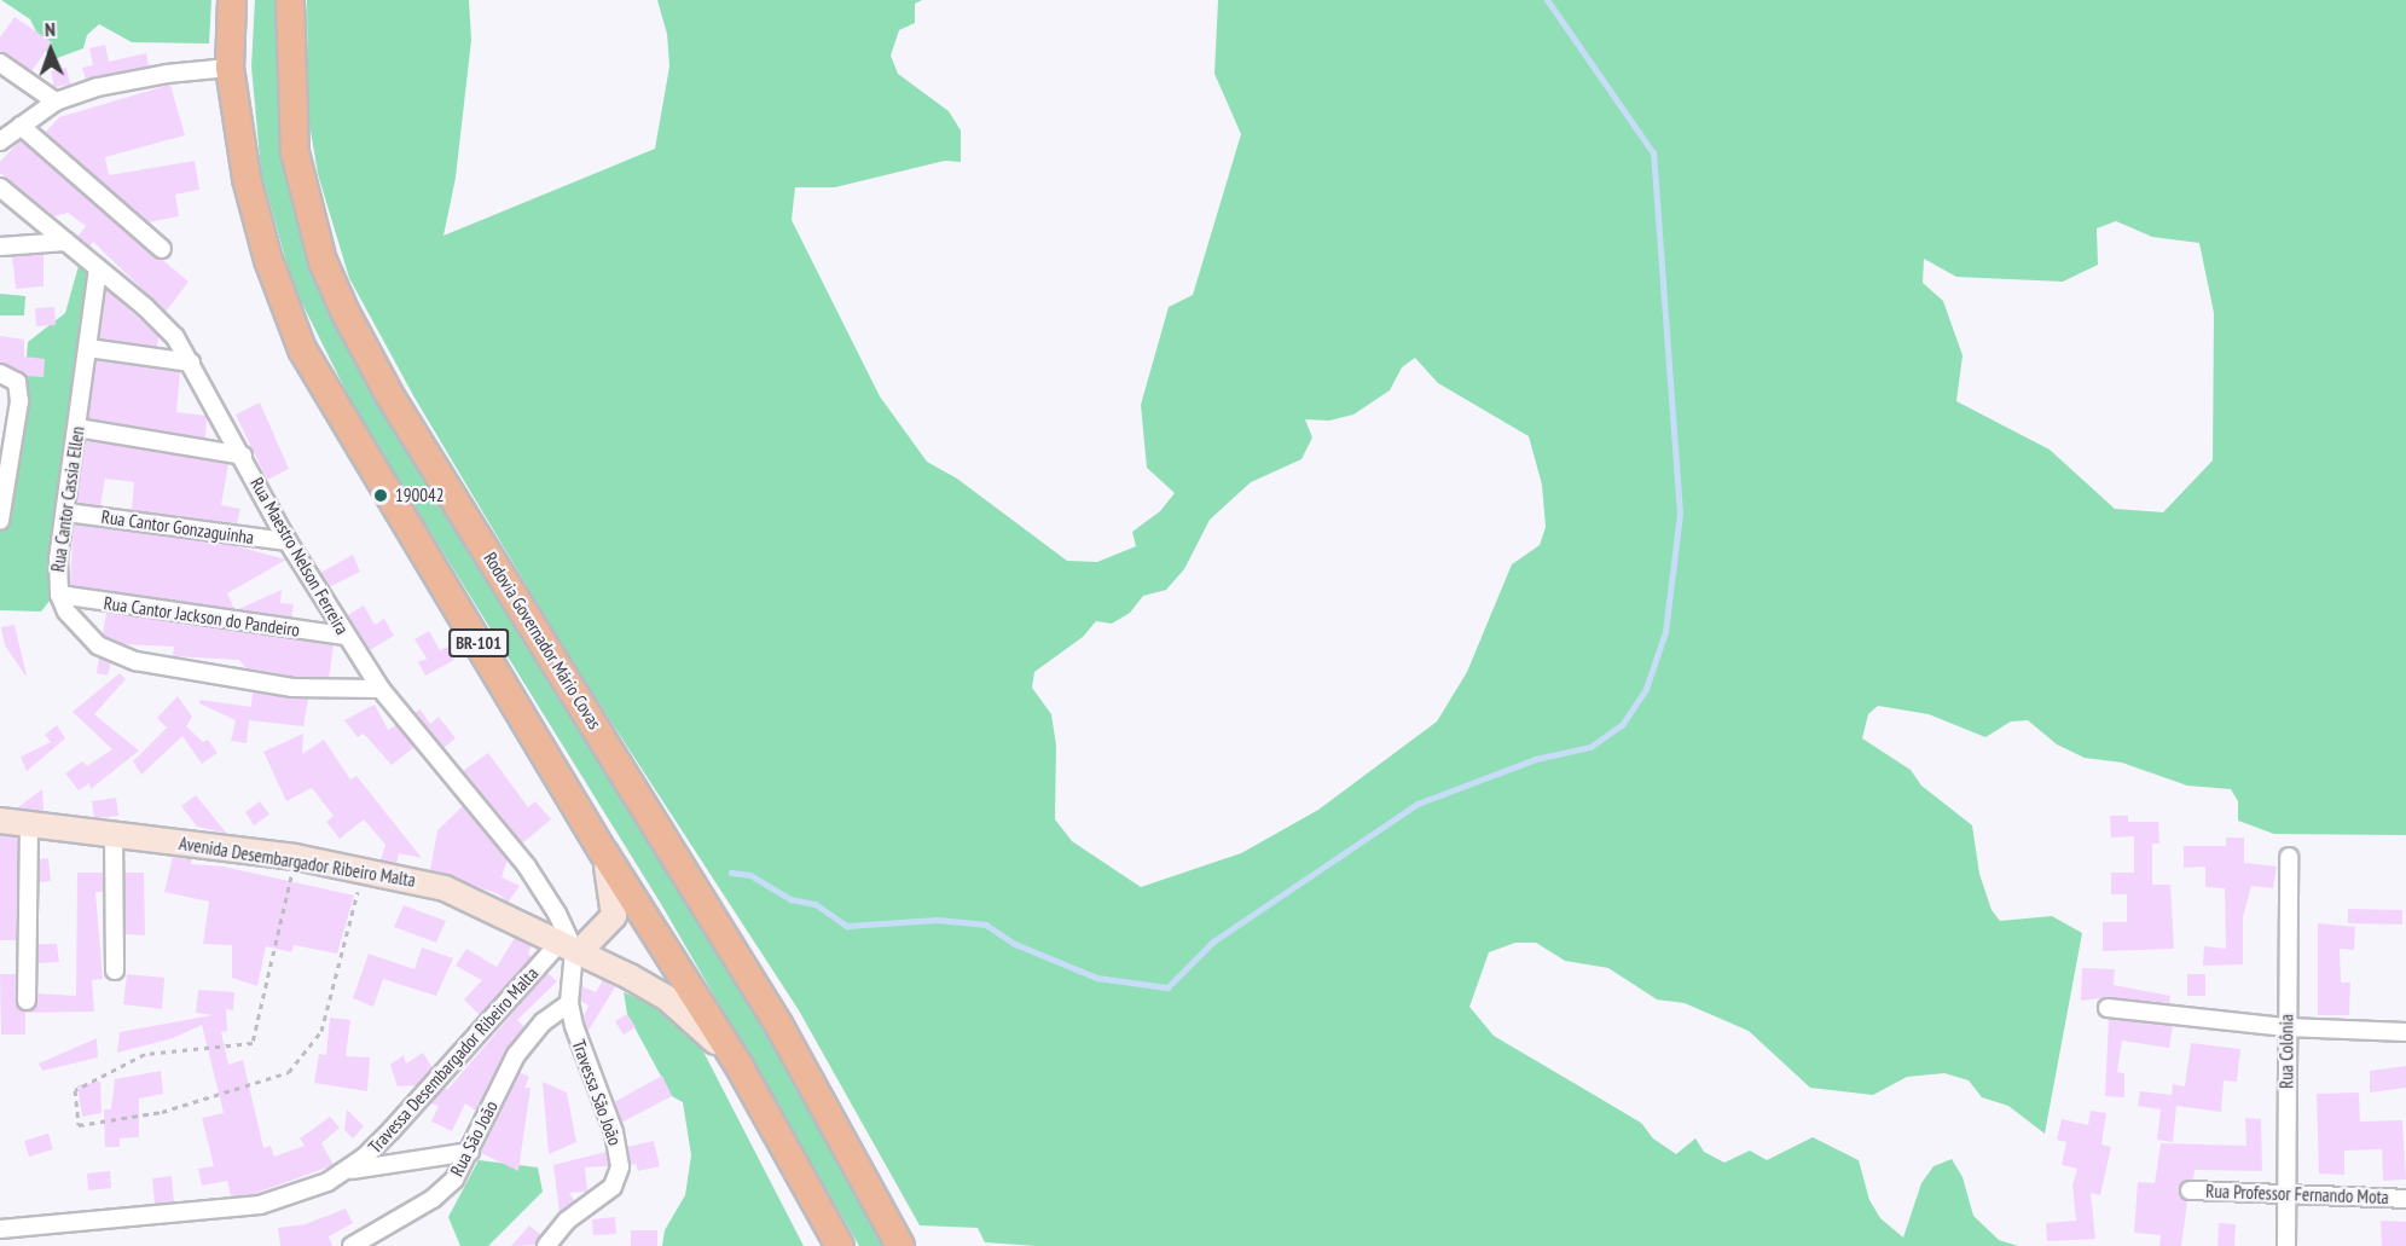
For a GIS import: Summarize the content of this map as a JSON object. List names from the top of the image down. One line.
{"streets":{"highway":["Rodovia Governador Mário Covas","BR-101"],"main road":["Avenida Desembargador Ribeiro Malta"],"street":["Rua Cantor Cassia Ellen","Rua Cantor Gonzaguinha","Rua Maestro Nelson Ferreira","Rua Cantor Jackson do Pandeiro","Rua Colônia","Travessa Desembargador Ribeiro Malta","Travessa São João","Rua São João","Rua Professor Fernando Mota"]},"crossings":[["Rua Cantor Cassia Ellen","Rua Cantor Gonzaguinha"],["Rua Cantor Cassia Ellen","Rua Maestro Nelson Ferreira"],["Rua Cantor Cassia Ellen","Rua Cantor Jackson do Pandeiro"],["Rua Cantor Gonzaguinha","Rua Maestro Nelson Ferreira"],["Rua Maestro Nelson Ferreira","Rua Cantor Jackson do Pandeiro"],["Rua Maestro Nelson Ferreira","Avenida Desembargador Ribeiro Malta"],["Rua Maestro Nelson Ferreira","Travessa Desembargador Ribeiro Malta"],["Rua Maestro Nelson Ferreira","Travessa São João"],["BR-101","Avenida Desembargador Ribeiro Malta"],["Avenida Desembargador Ribeiro Malta","Travessa Desembargador Ribeiro Malta"],["Avenida Desembargador Ribeiro Malta","Travessa São João"],["Rua Colônia","Rua Professor Fernando Mota"],["Travessa Desembargador Ribeiro Malta","Travessa São João"],["Travessa São João","Rua São João"]],"places":["190042"],"north":"top"}
